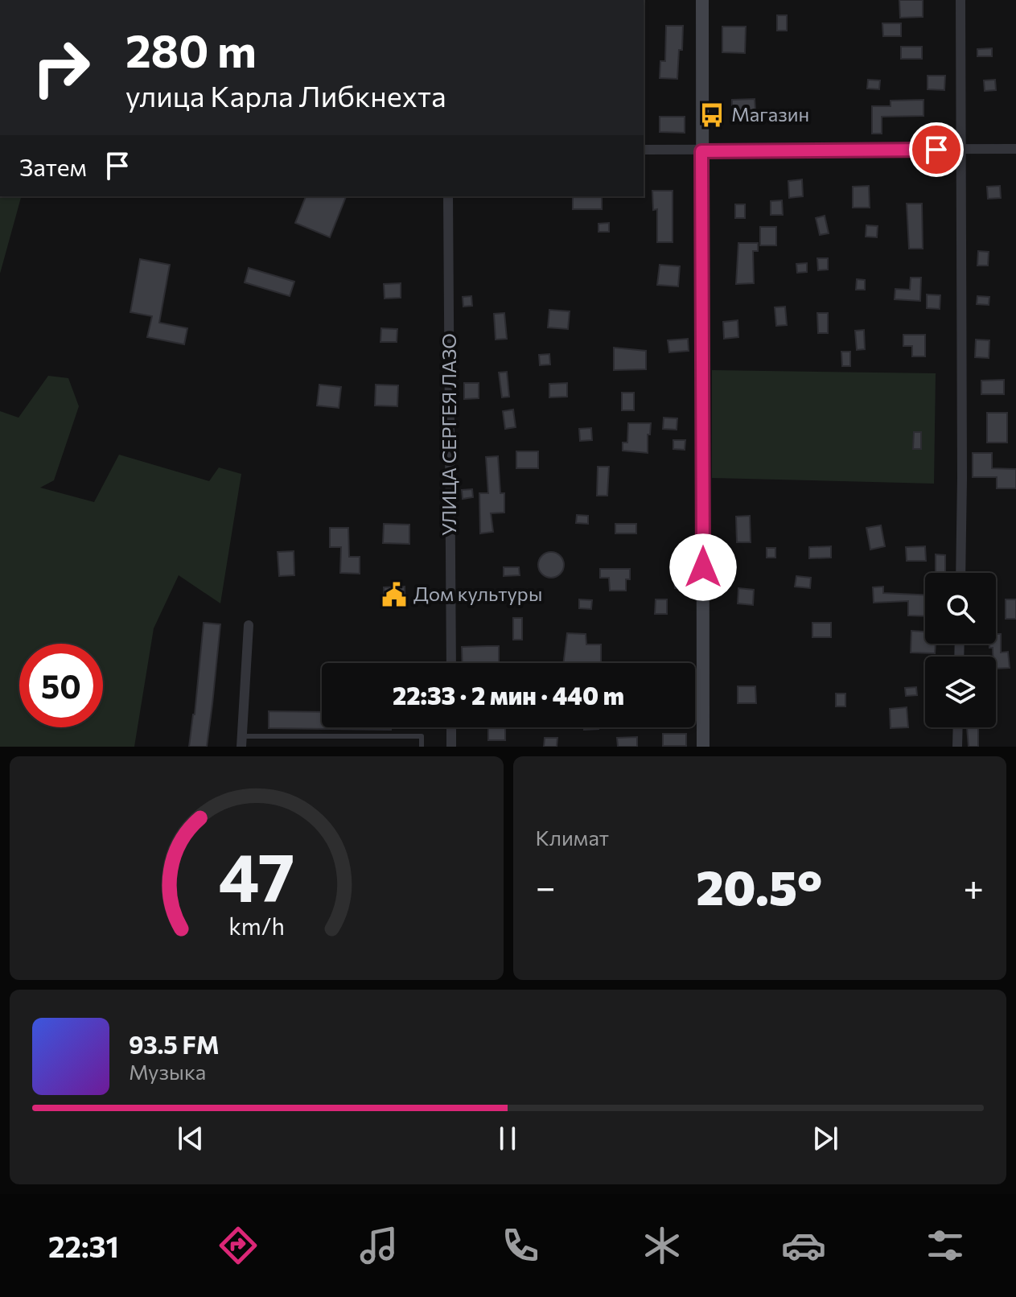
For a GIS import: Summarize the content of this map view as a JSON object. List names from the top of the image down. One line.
{"streets":{"street":["УЛИЦА СЕРГЕЯ ЛАЗО"]},"places":{"bus stop":["Магазин"],"public building":["Дом культуры"]},"page":{"turn":["280 m","улица Карла Либкнехта"],"then":"Затем","limit":"50","trip":"22:33 · 2 мин · 440 m","tile":"Климат","heat":["−","20.5°","+"],"song":["93.5 FM","Музыка"],"tabs":"22:31","gauge":["47","km/h"]}}
